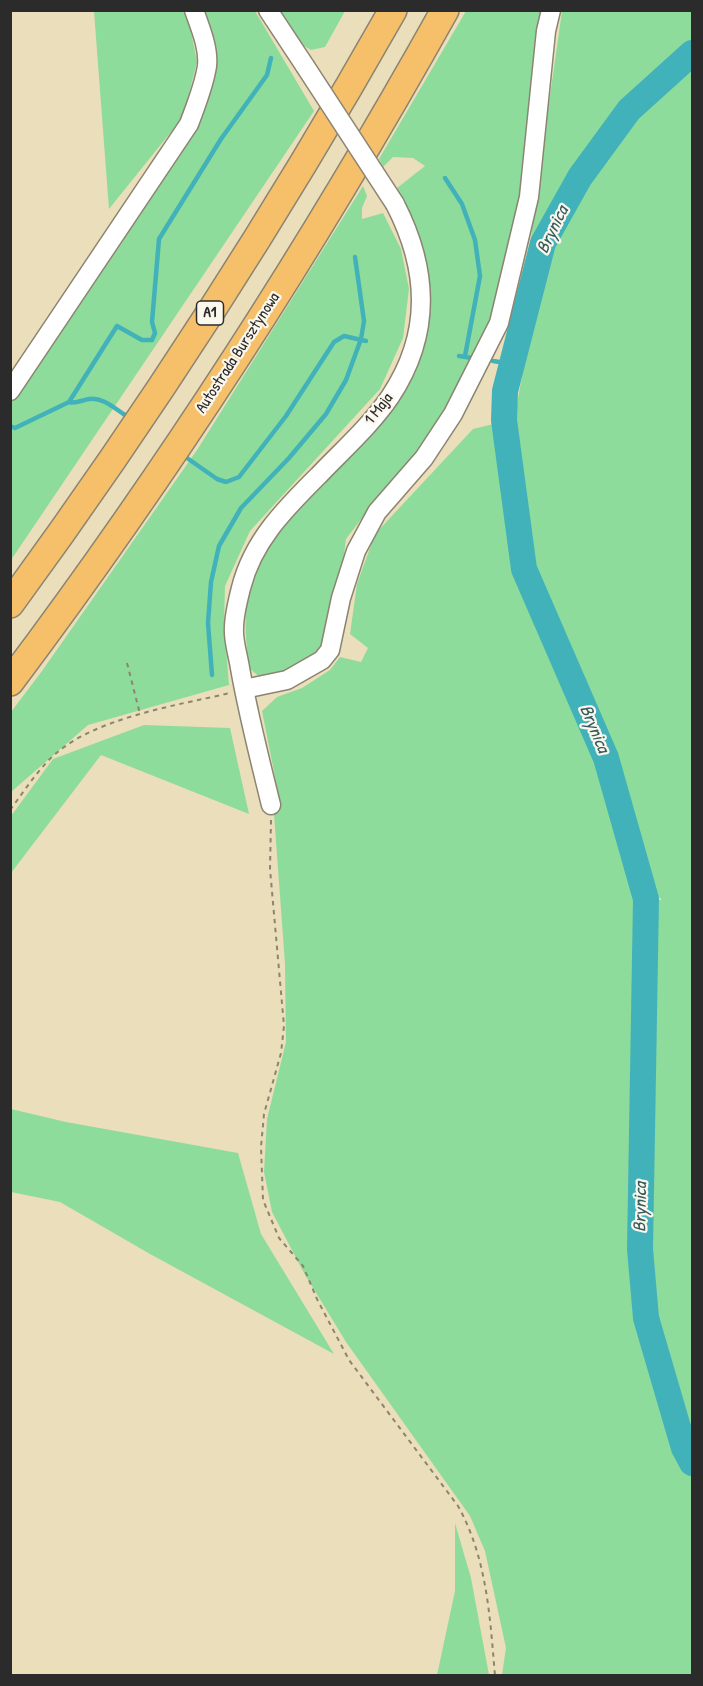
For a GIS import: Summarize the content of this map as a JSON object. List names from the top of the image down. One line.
{"streets":{"highway":["A1","Autostrada Bursztynowa"],"street":["1 Maja"]},"water":["Brynica"]}
